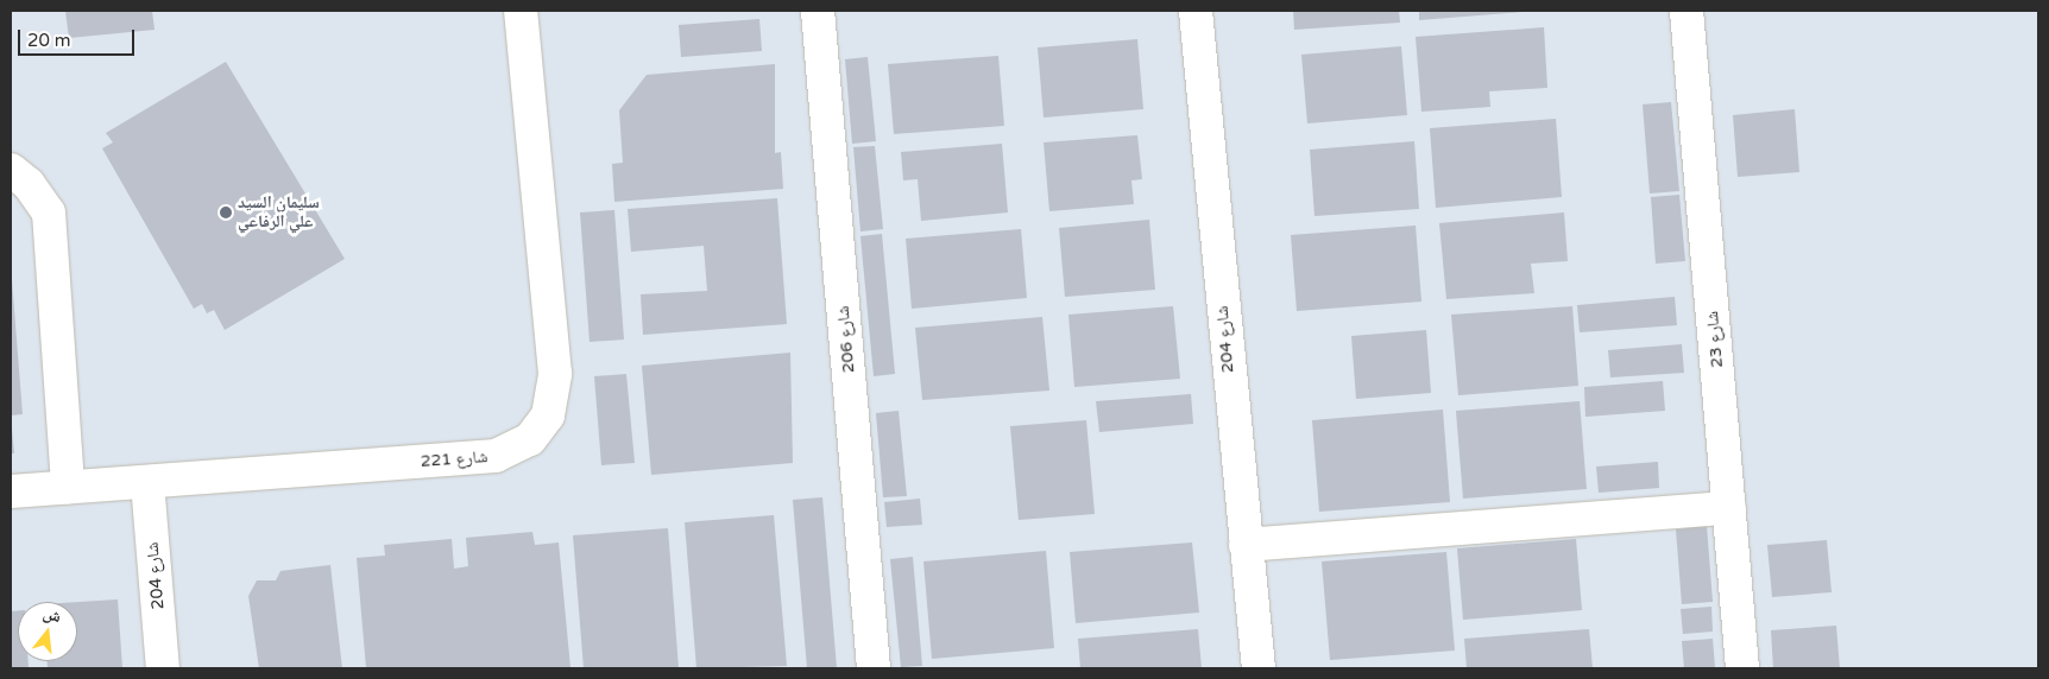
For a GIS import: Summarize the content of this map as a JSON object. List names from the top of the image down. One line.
{"streets":{"street":["شارع 206","شارع 204","شارع 23","شارع 221"]},"crossings":[["شارع 204","شارع 221"]],"places":["سليمان السيد علي الرفاعي"],"scale_bar":"20 m","north":"top"}
